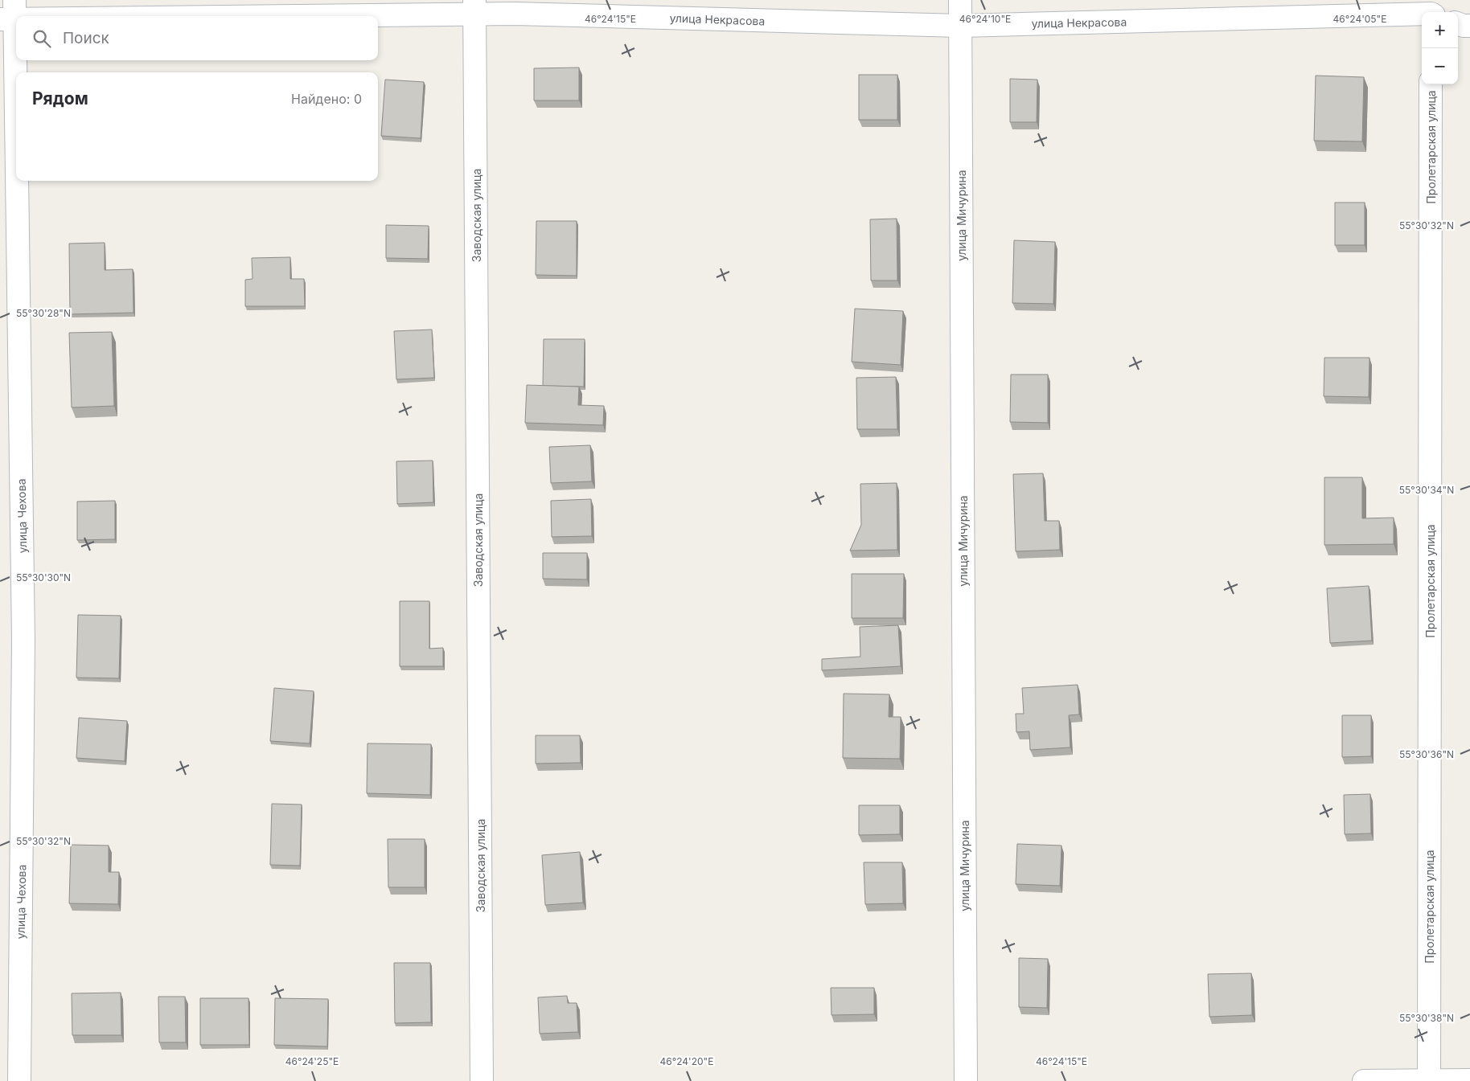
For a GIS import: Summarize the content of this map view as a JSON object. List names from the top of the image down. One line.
{"streets":{"street":["улица Некрасова","Пролетарская улица","Заводская улица","улица Мичурина","улица Чехова"]},"crossings":[["улица Некрасова","Заводская улица"],["улица Некрасова","улица Мичурина"],["улица Некрасова","улица Чехова"]],"page":{"map_buttons":["+","−"],"search":"Поиск","heading":["Рядом","Найдено: 0"]},"coordinates":["46°24'15\"E","46°24'10\"E","46°24'05\"E","55°30'32\"N","55°30'28\"N","55°30'34\"N","55°30'30\"N","55°30'36\"N","55°30'38\"N","46°24'25\"E","46°24'20\"E"]}
